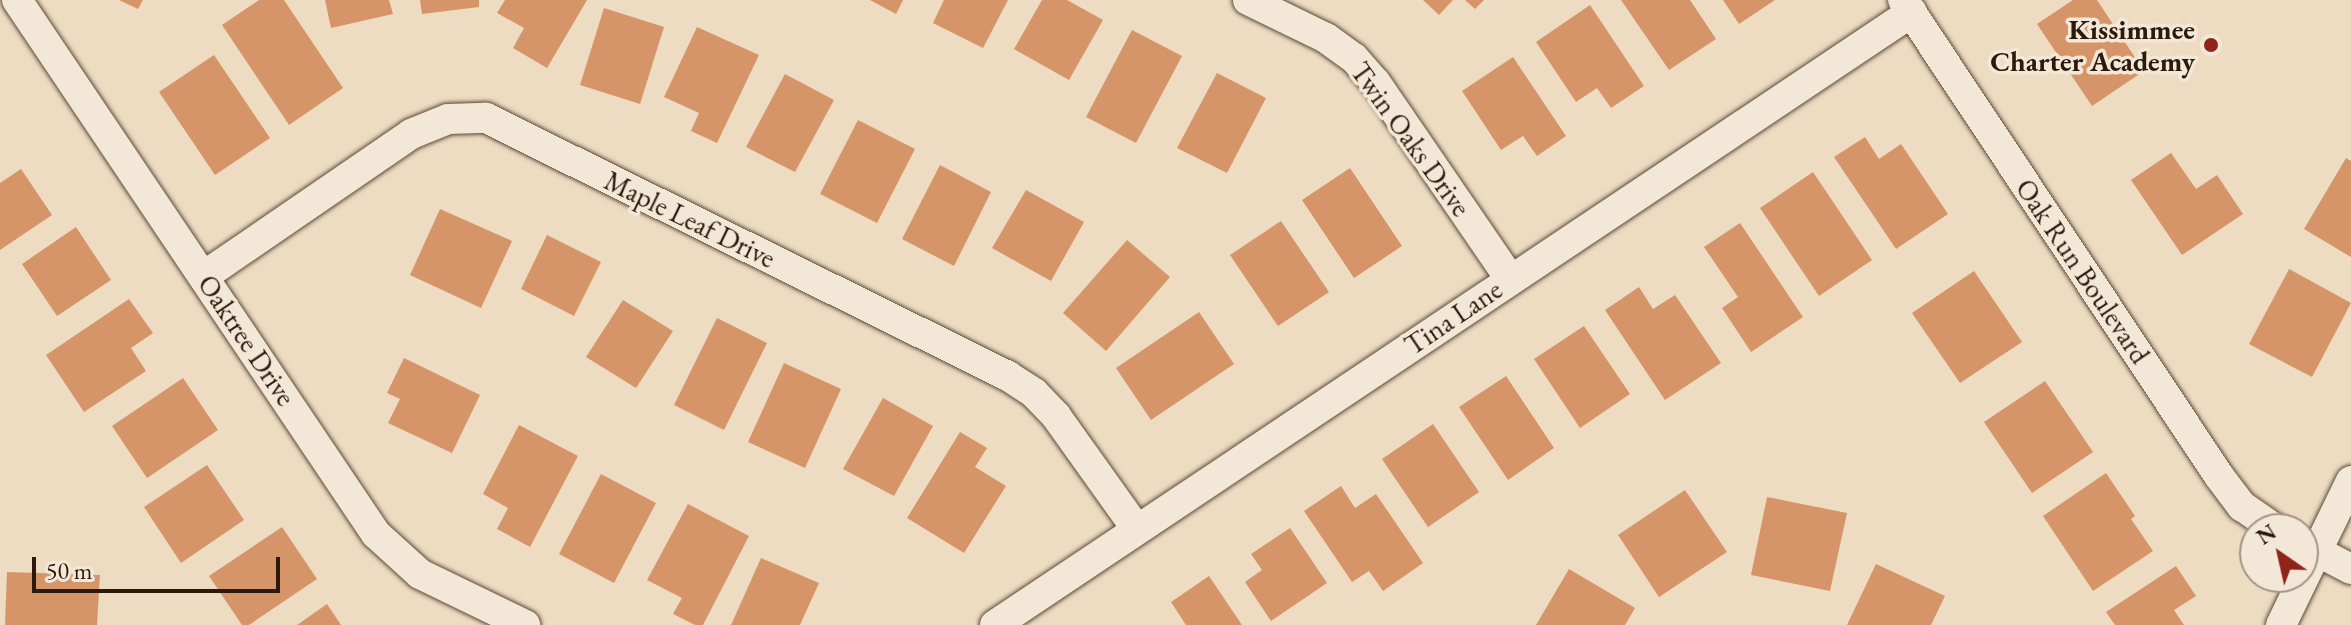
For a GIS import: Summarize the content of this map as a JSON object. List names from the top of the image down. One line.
{"streets":{"street":["Twin Oaks Drive","Maple Leaf Drive","Oak Run Boulevard","Tina Lane","Oaktree Drive"]},"crossings":[["Twin Oaks Drive","Tina Lane"],["Maple Leaf Drive","Tina Lane"],["Maple Leaf Drive","Oaktree Drive"],["Oak Run Boulevard","Tina Lane"]],"places":["Kissimmee Charter Academy"],"scale_bar":"50 m","north":"top left"}
